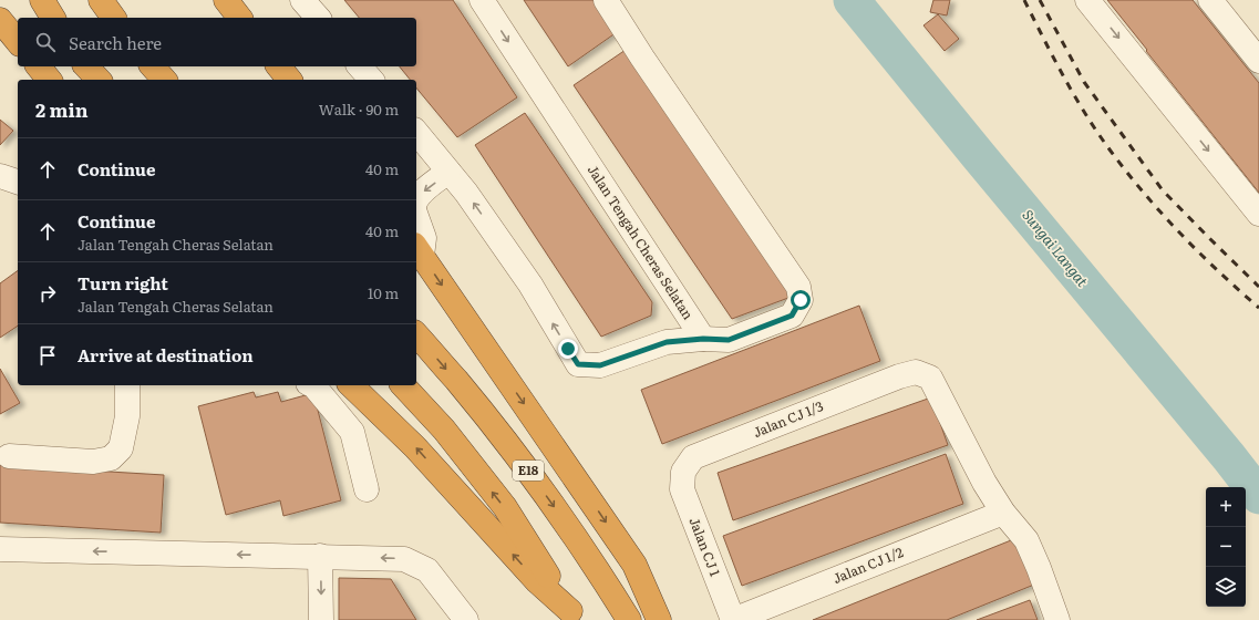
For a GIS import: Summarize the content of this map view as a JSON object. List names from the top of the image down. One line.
{"streets":{"highway":["E18"],"street":["Jalan Tengah Cheras Selatan","Jalan CJ 1/3","Jalan CJ 1","Jalan CJ 1/2"]},"crossings":[["Jalan CJ 1/3","Jalan CJ 1"],["Jalan CJ 1/3","Jalan CJ 1/2"],["Jalan CJ 1","Jalan CJ 1/2"]],"water":["Sungai Langat"],"page":{"search":"Search here","heading":["2 min","Walk · 90 m"],"list":[["Continue","40 m"],["Continue","Jalan Tengah Cheras Selatan","40 m"],["Turn right","Jalan Tengah Cheras Selatan","10 m"],"Arrive at destination"],"map_buttons":["+","−"]}}
